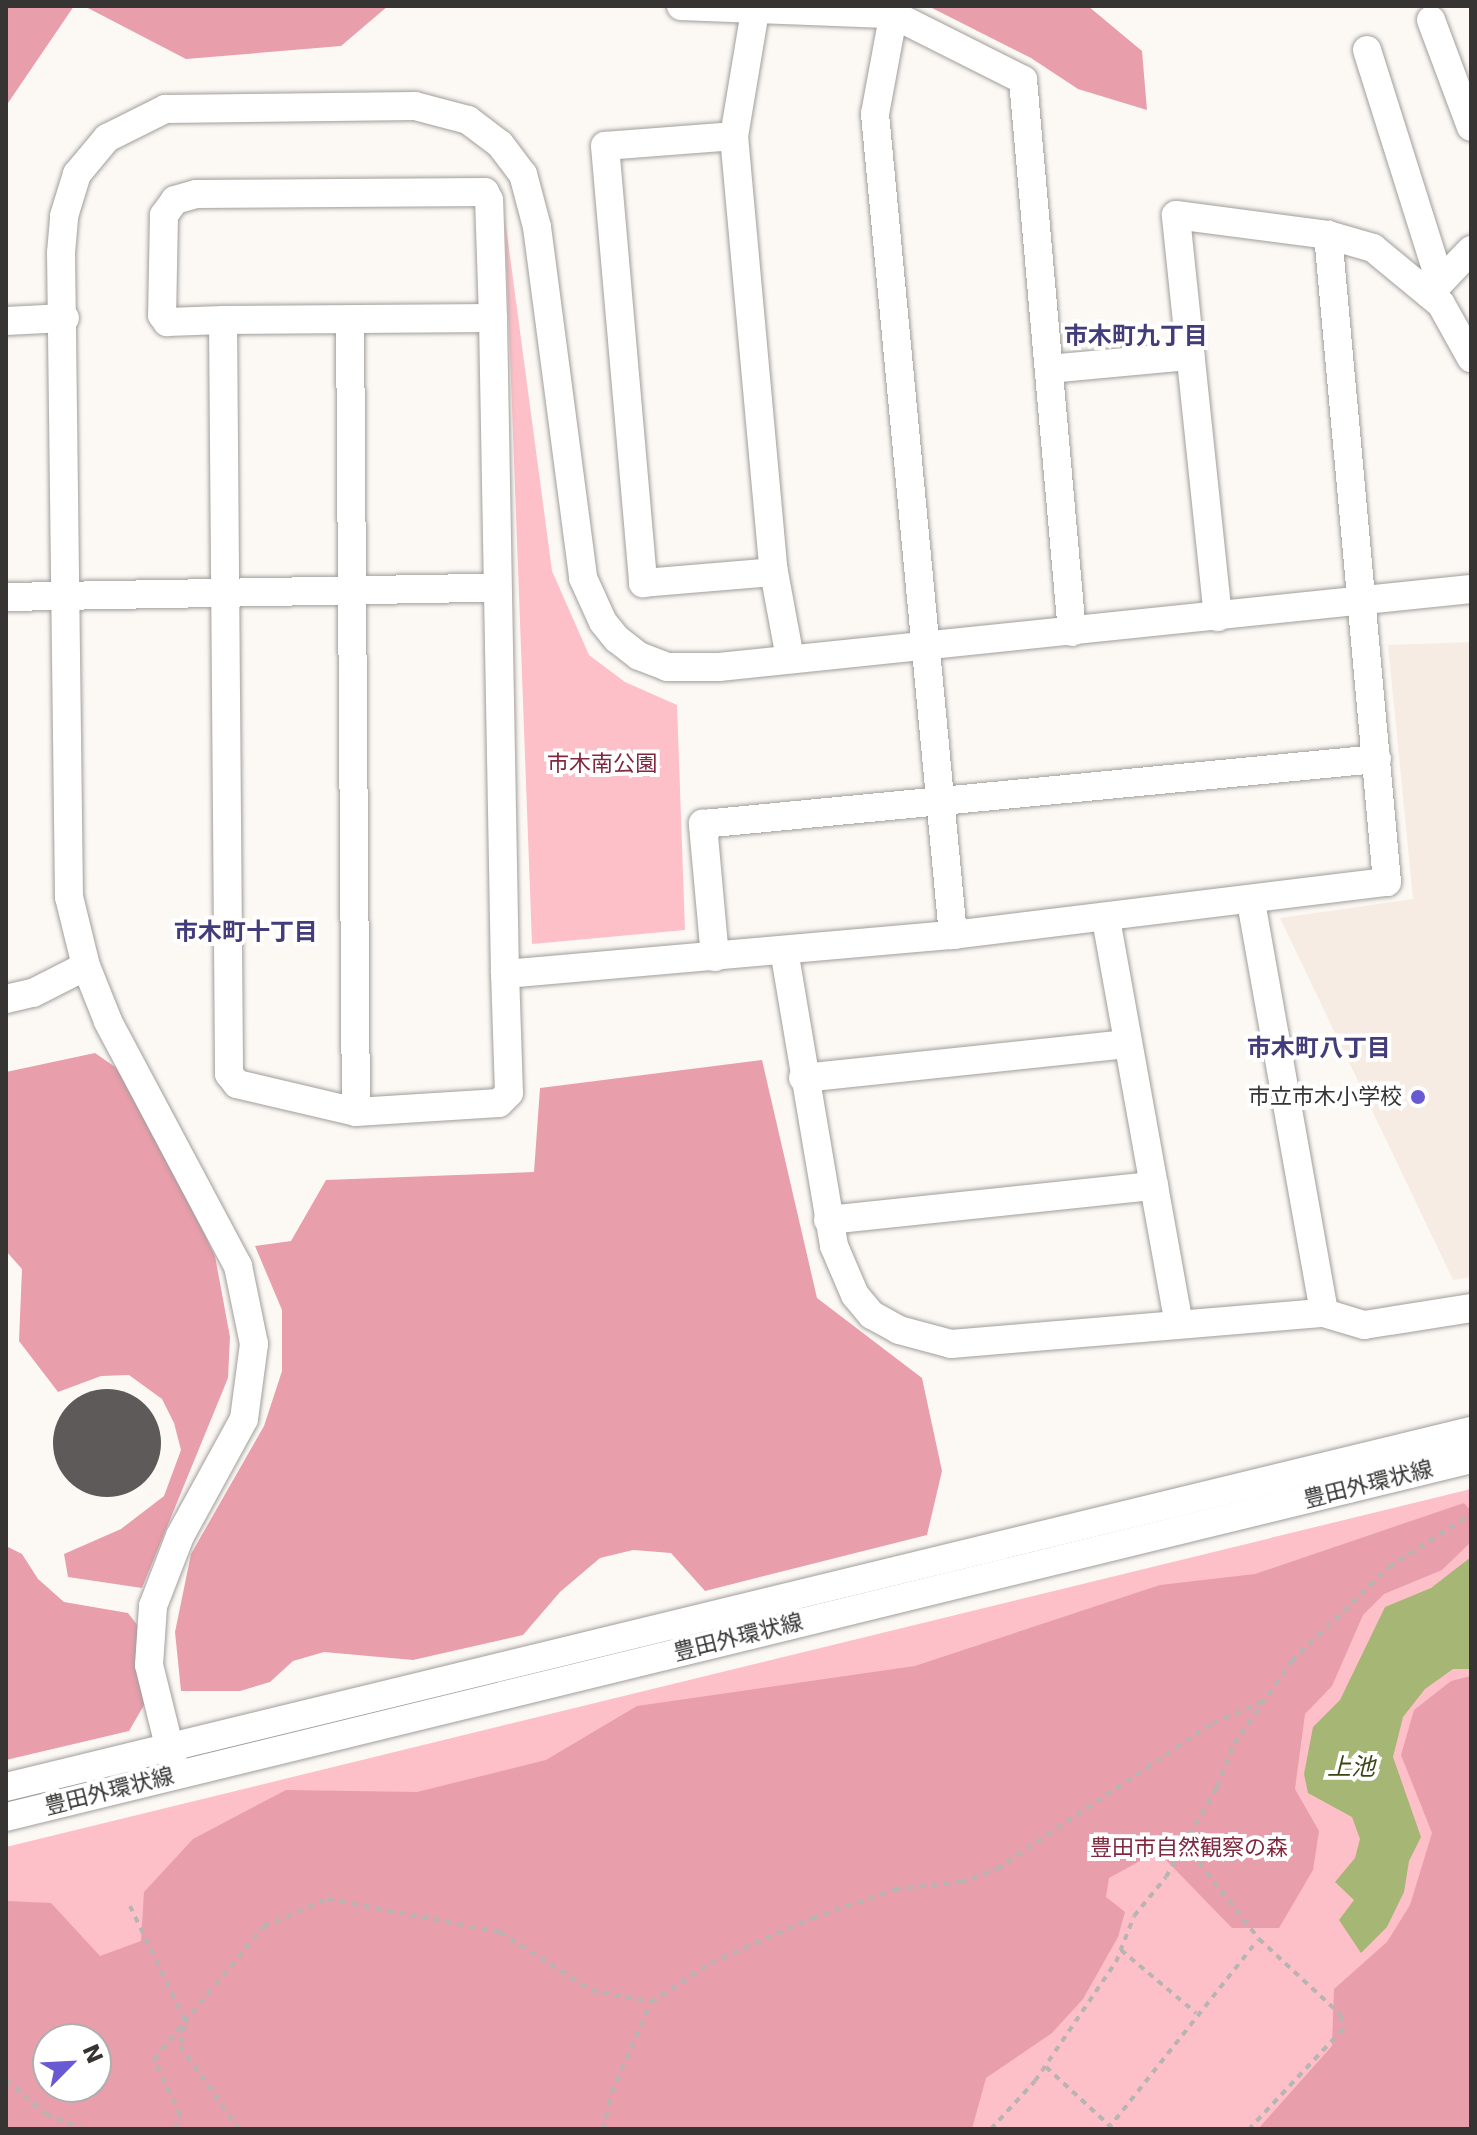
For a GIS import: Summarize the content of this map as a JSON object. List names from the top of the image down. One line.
{"streets":{"street":["豊田外環状線"]},"districts":["市木町九丁目","市木町十丁目","市木町八丁目"],"water":["上池"],"parks":["市木南公園","豊田市自然観察の森"],"places":["市立市木小学校"],"north":"top right"}
